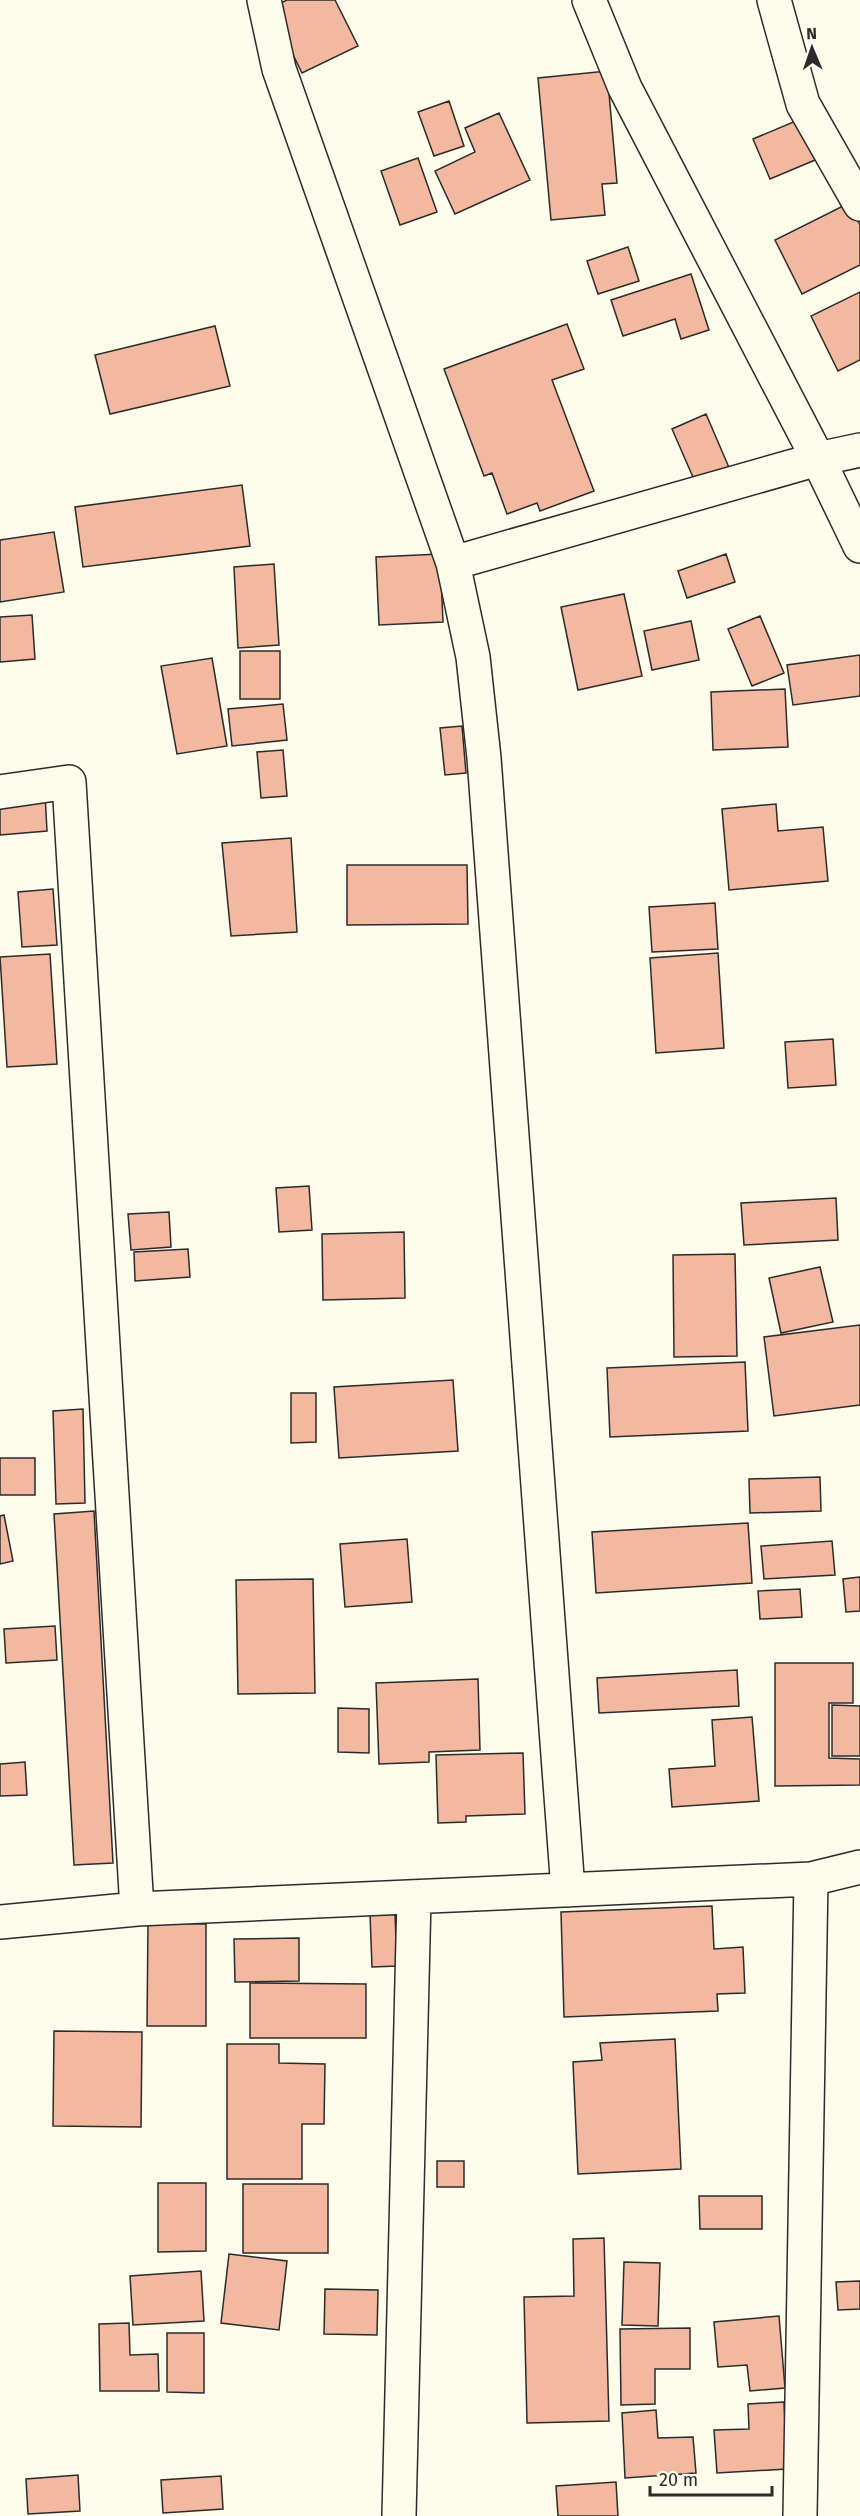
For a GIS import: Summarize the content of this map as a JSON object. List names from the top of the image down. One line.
{"scale_bar":"20 m","north":"top"}
